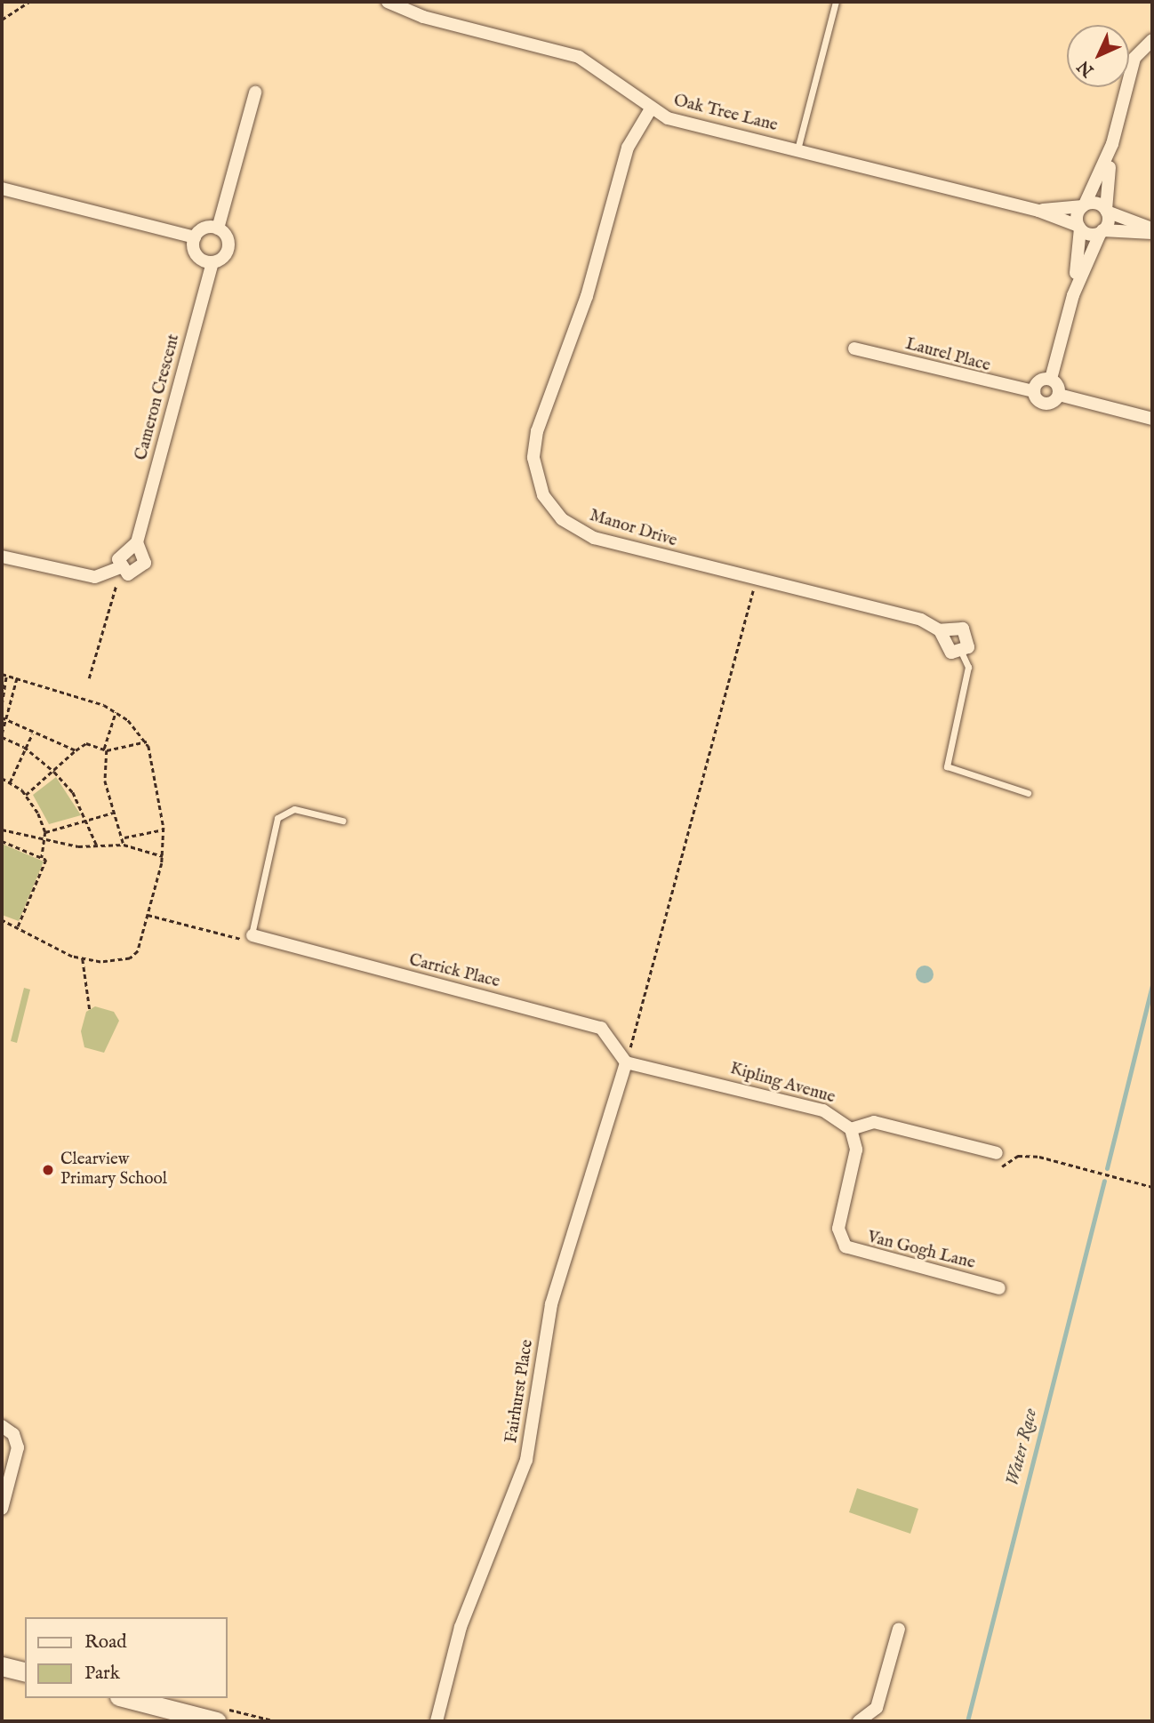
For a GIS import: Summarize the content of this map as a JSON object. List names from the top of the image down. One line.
{"streets":{"street":["Oak Tree Lane","Laurel Place","Cameron Crescent","Manor Drive","Carrick Place","Kipling Avenue","Van Gogh Lane","Fairhurst Place"]},"crossings":[["Oak Tree Lane","Manor Drive"],["Carrick Place","Kipling Avenue"],["Carrick Place","Fairhurst Place"],["Kipling Avenue","Van Gogh Lane"],["Kipling Avenue","Fairhurst Place"]],"water":["Water Race"],"places":["Clearview Primary School"],"legend":["Road","Park"],"north":"bottom left"}
